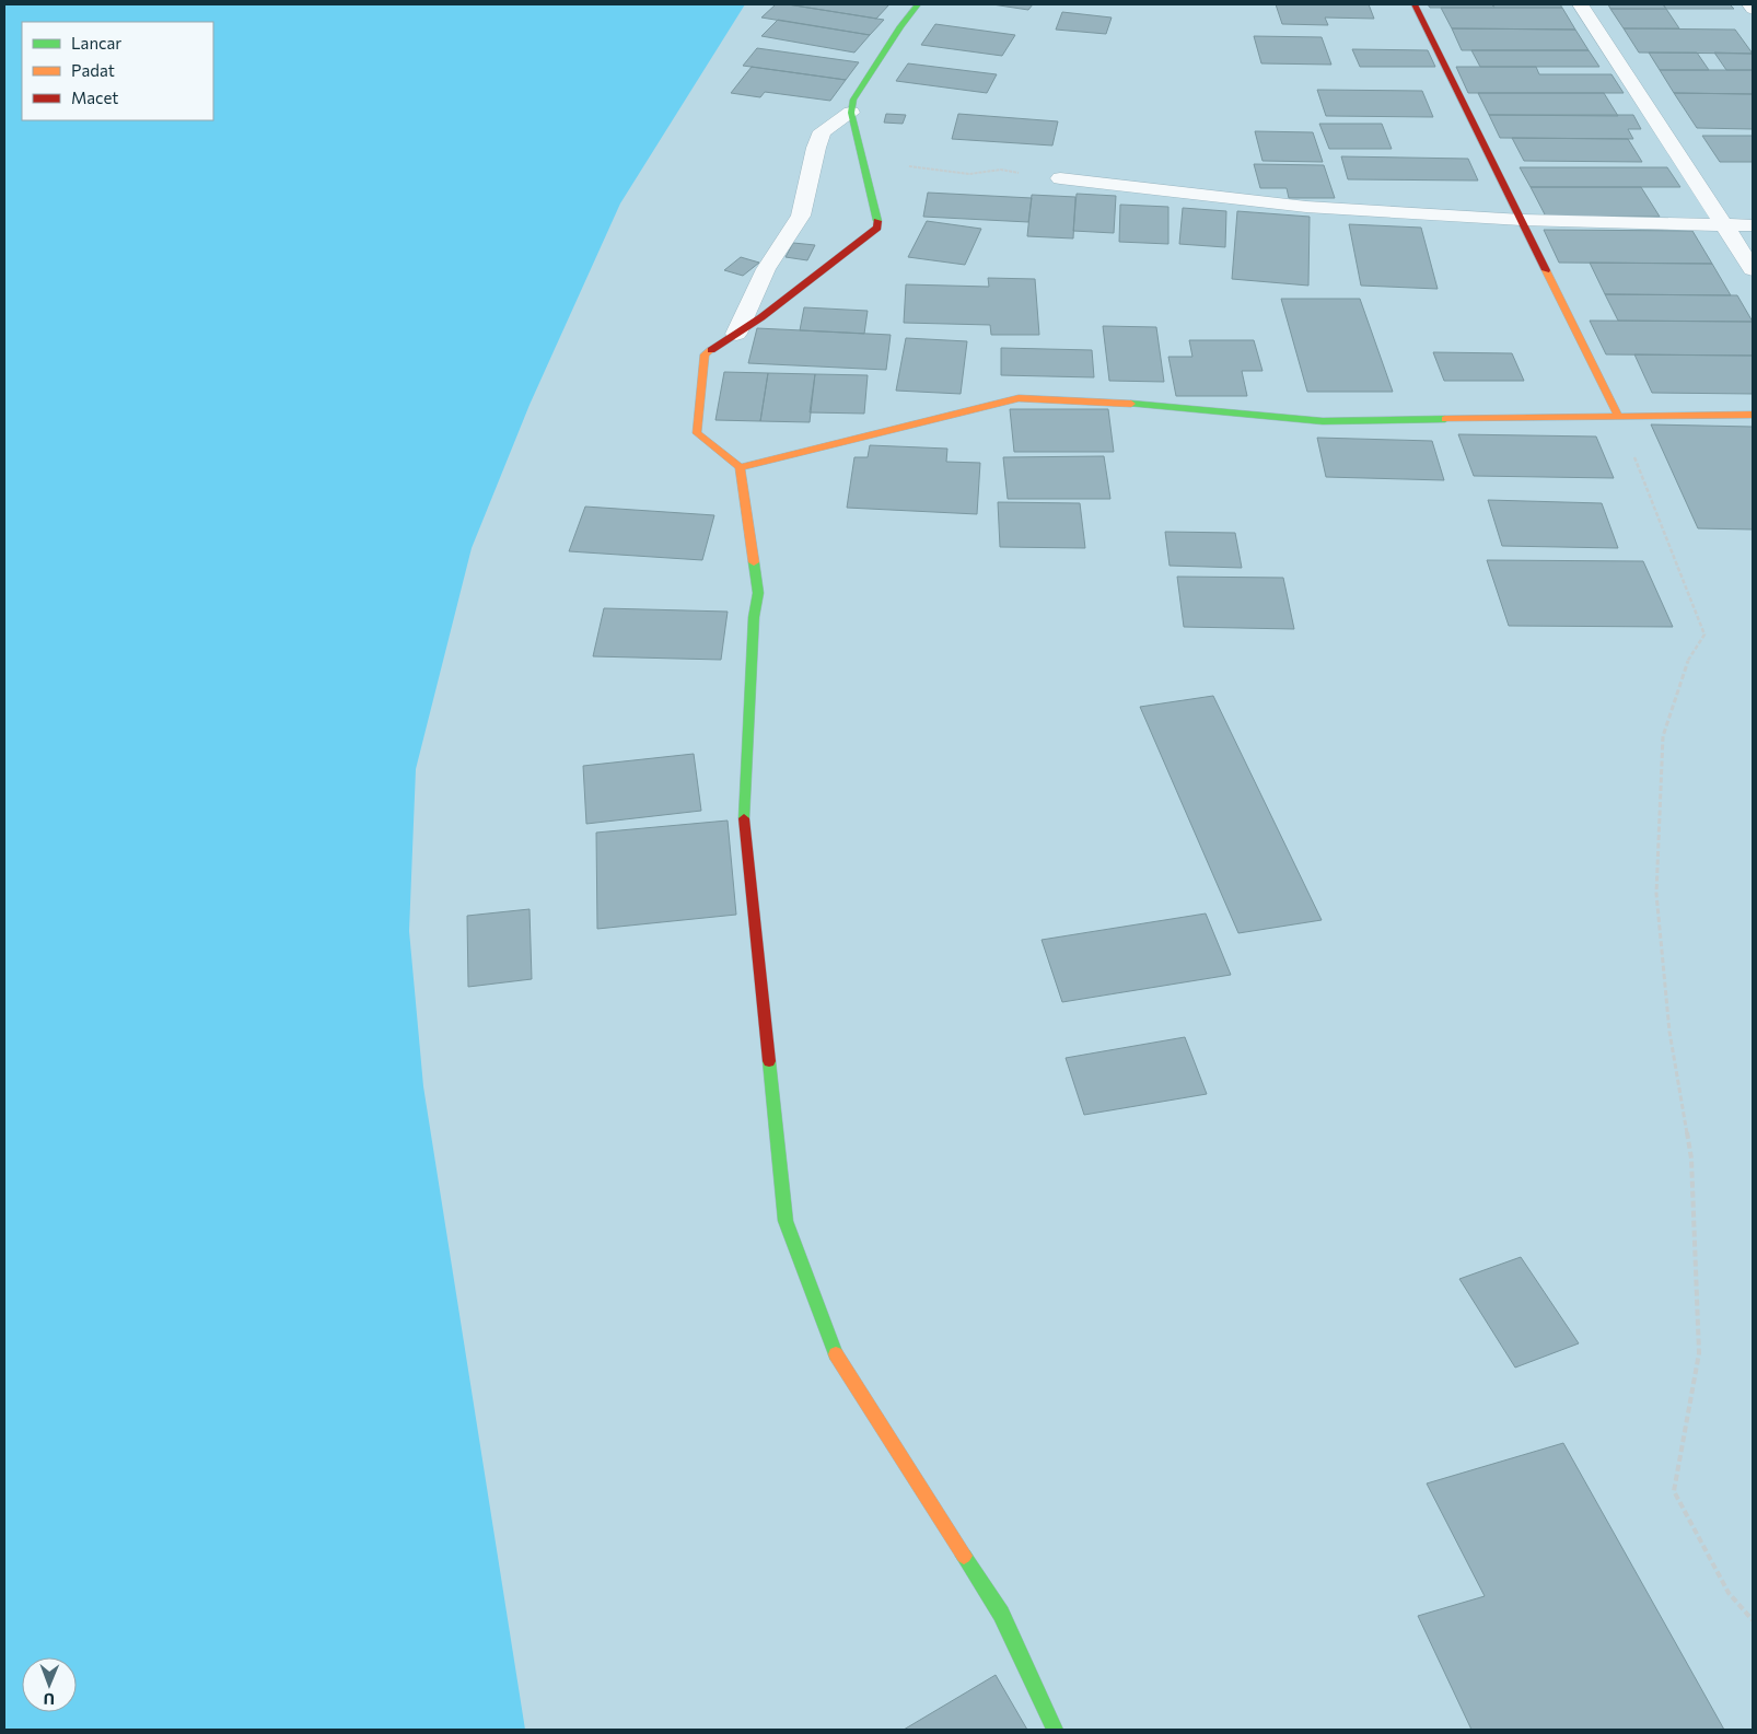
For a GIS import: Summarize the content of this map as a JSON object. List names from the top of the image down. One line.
{"legend":["Lancar","Padat","Macet"],"north":"bottom"}
